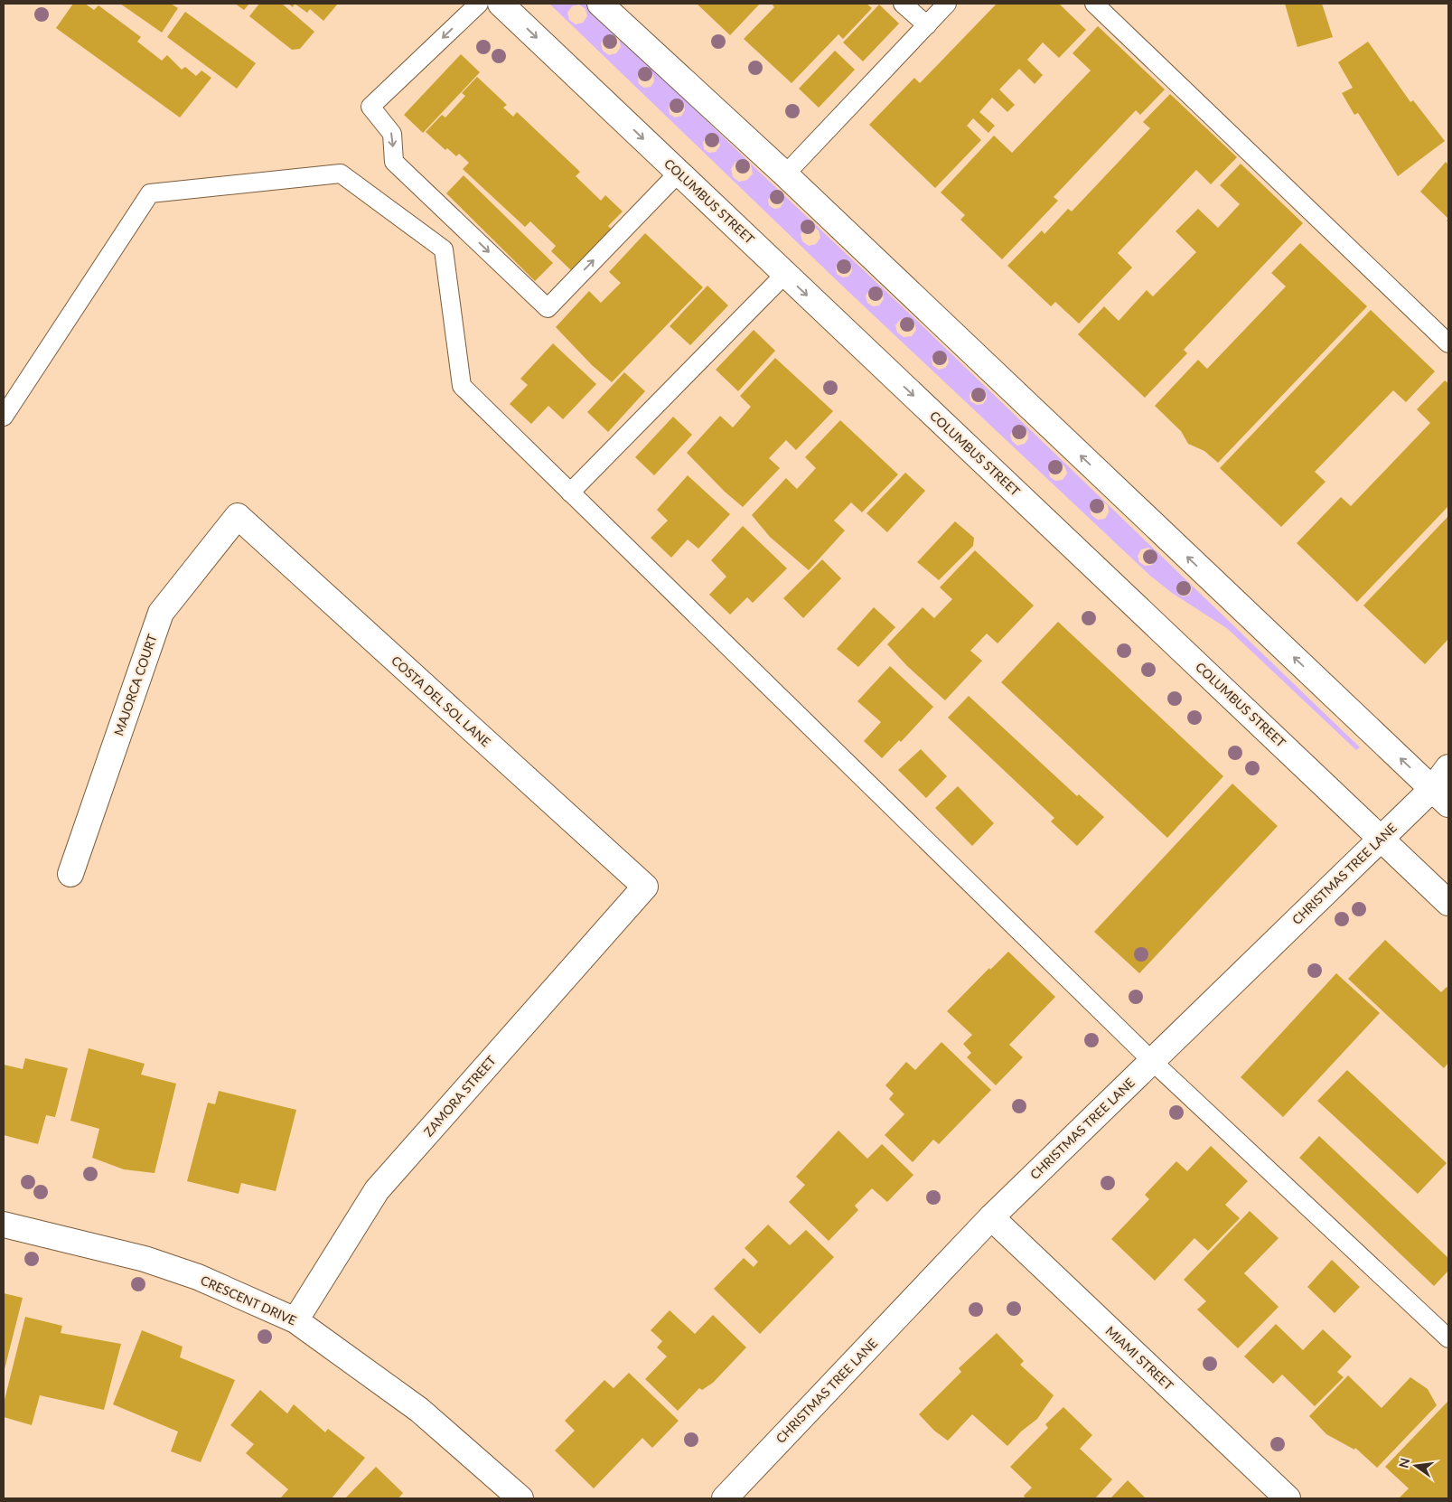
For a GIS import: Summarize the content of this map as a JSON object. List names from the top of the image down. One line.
{"streets":{"street":["COLUMBUS STREET","MAJORCA COURT","COSTA DEL SOL LANE","CHRISTMAS TREE LANE","ZAMORA STREET","CRESCENT DRIVE","MIAMI STREET"]},"crossings":[["COLUMBUS STREET","CHRISTMAS TREE LANE"],["MAJORCA COURT","COSTA DEL SOL LANE"],["COSTA DEL SOL LANE","ZAMORA STREET"],["CHRISTMAS TREE LANE","MIAMI STREET"],["ZAMORA STREET","CRESCENT DRIVE"]],"north":"left"}
